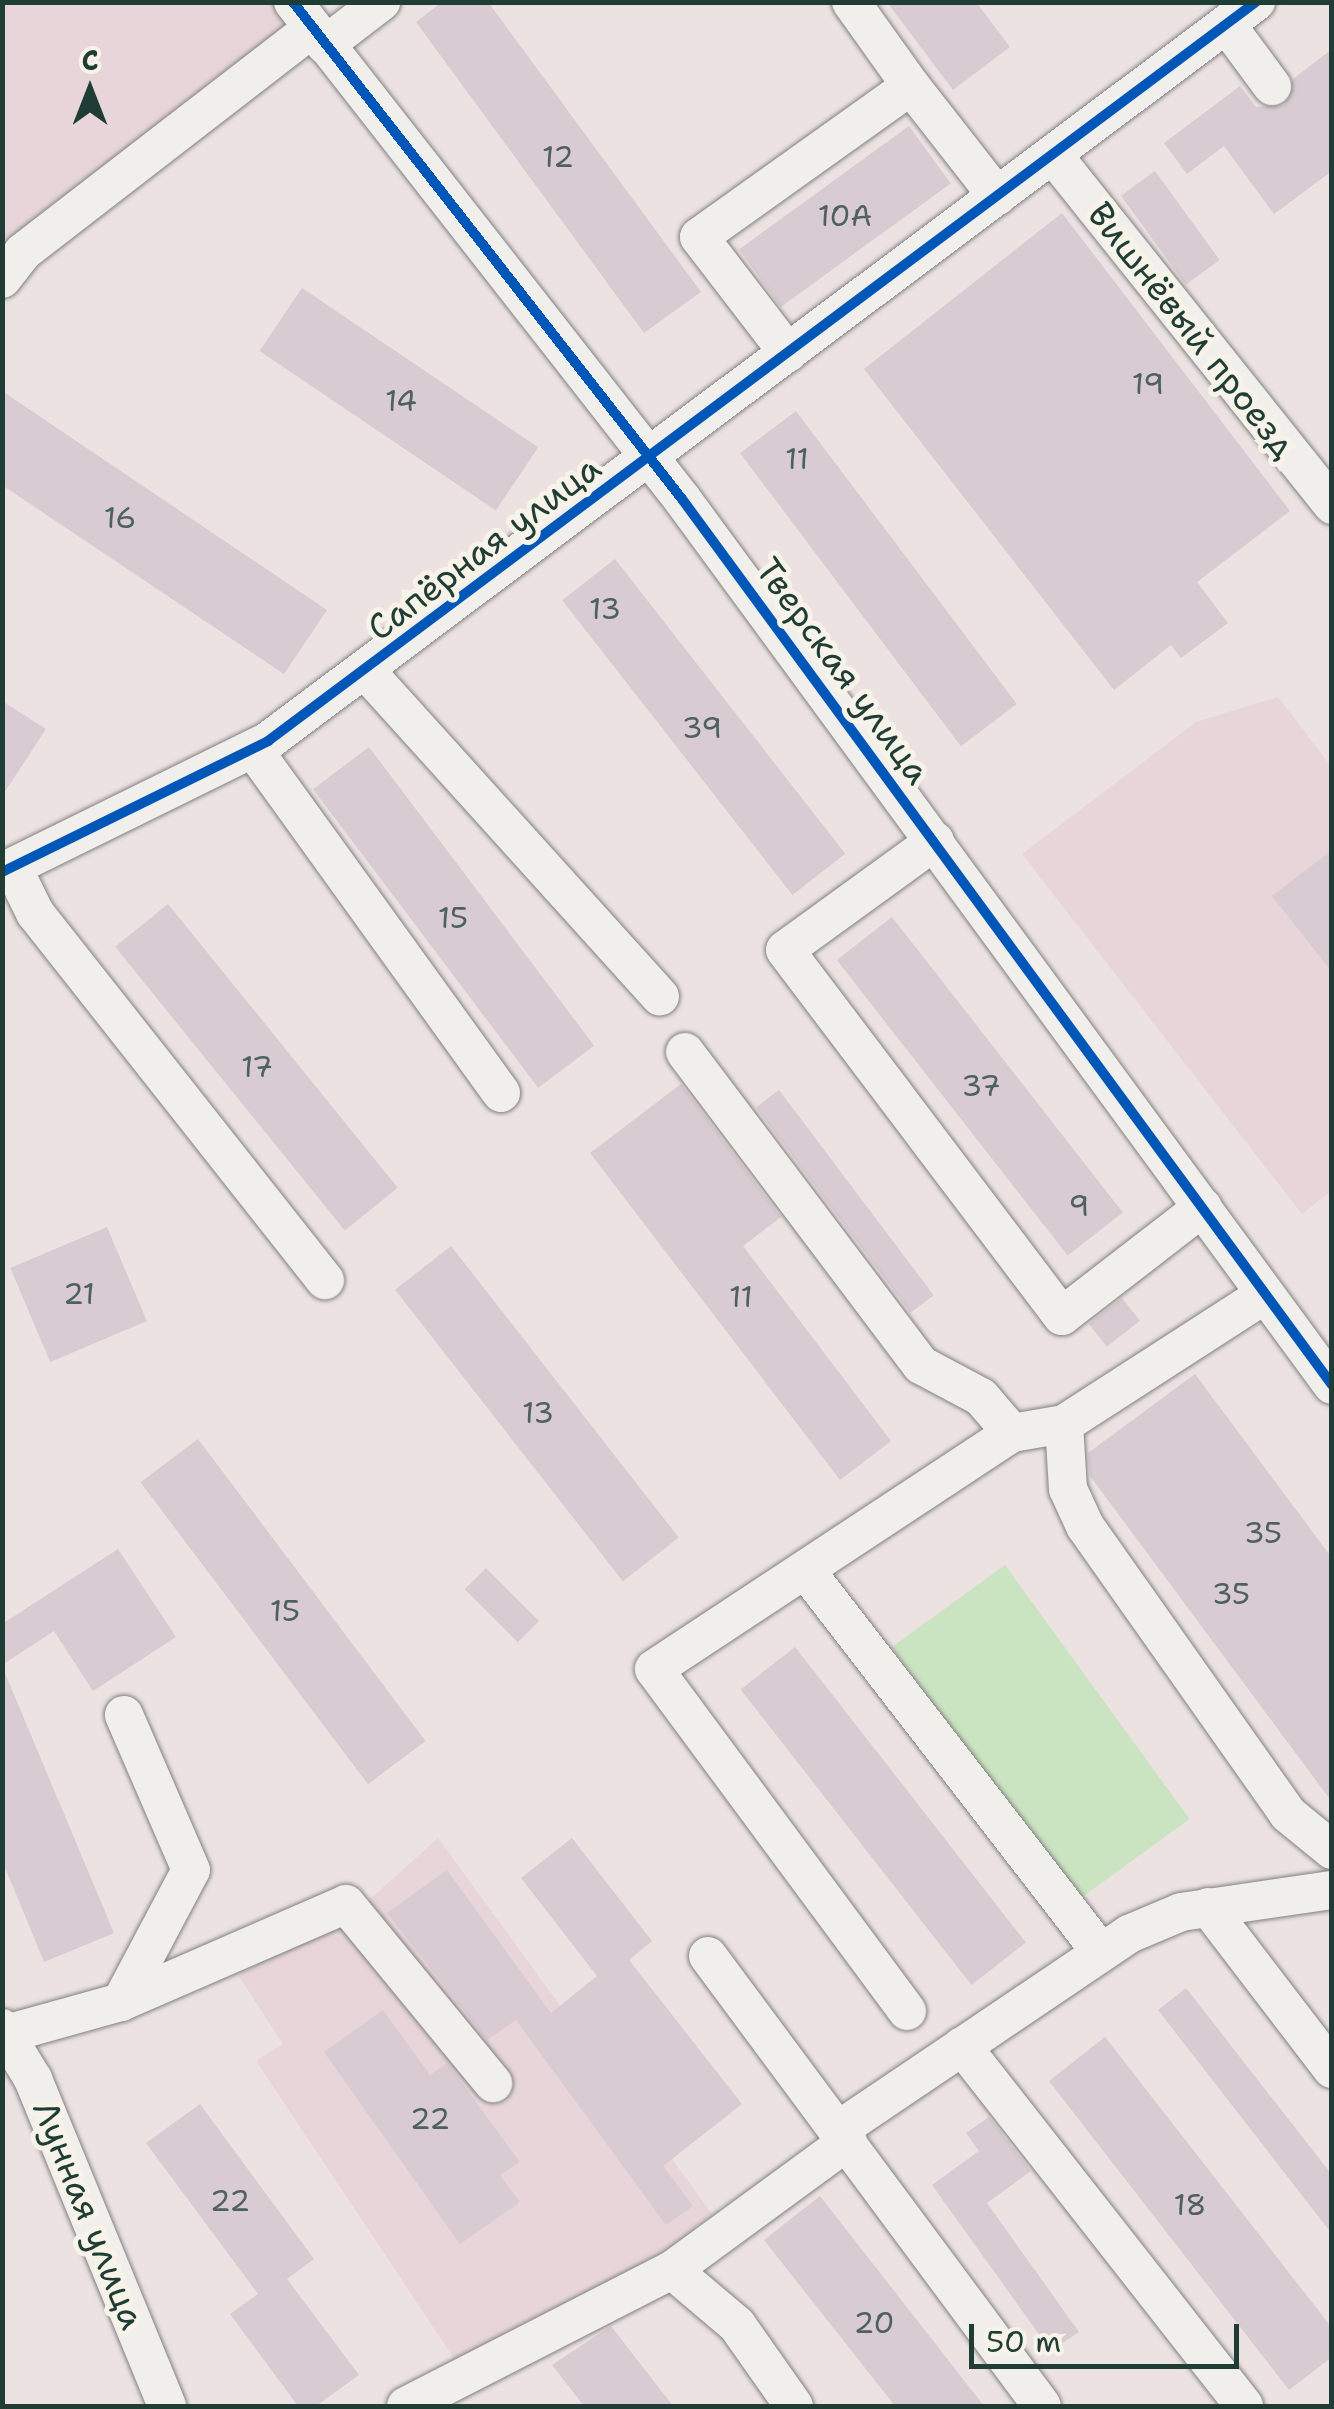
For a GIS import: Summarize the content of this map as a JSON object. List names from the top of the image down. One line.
{"streets":{"street":["Вишнёвый проезд","Сапёрная улица","Тверская улица","Лунная улица"]},"crossings":[["Вишнёвый проезд","Сапёрная улица"],["Сапёрная улица","Тверская улица"]],"house_numbers":["12","10А","19","14","11","16","13","39","15","17","37","9","21","11","13","35","35","15","22","22","18","20"],"scale_bar":"50 m","north":"top"}
